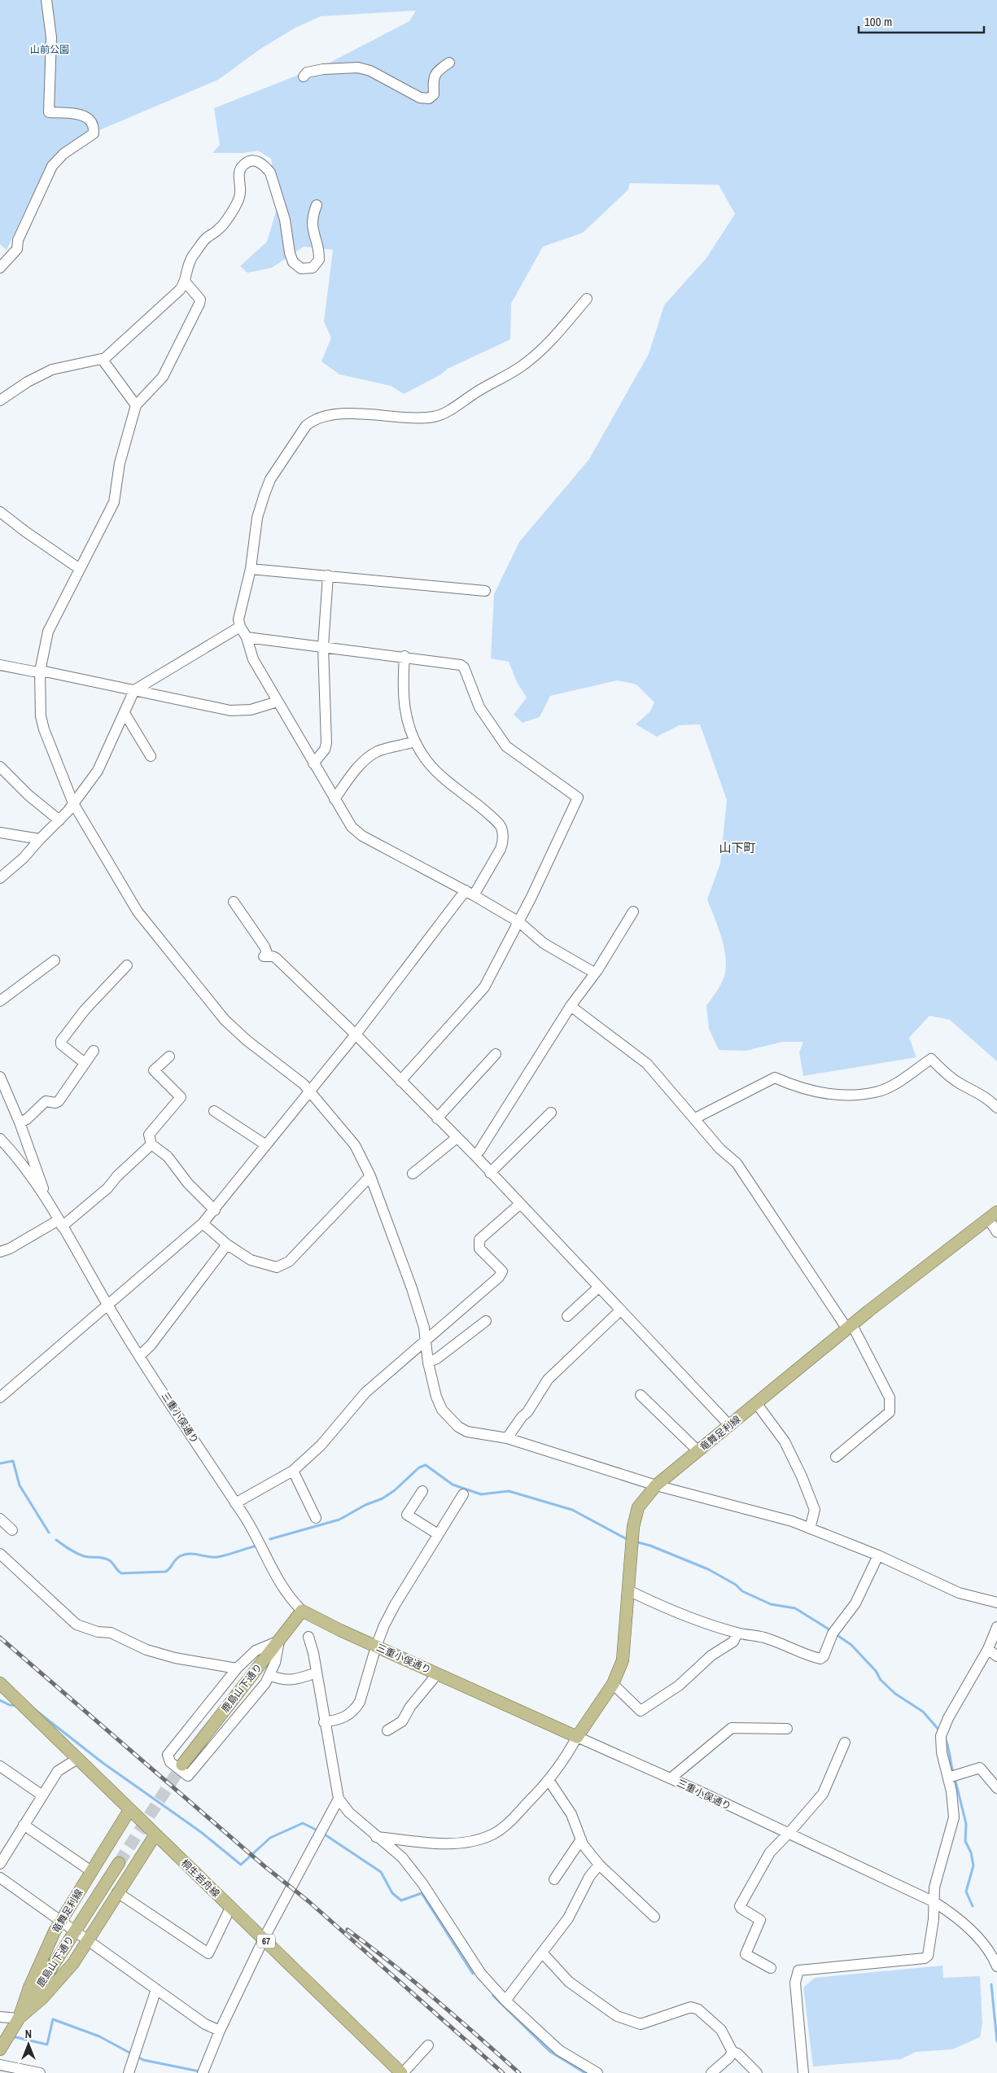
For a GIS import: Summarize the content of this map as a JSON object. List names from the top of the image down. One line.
{"streets":{"main road":["三重小俣通り","竜舞足利線","鹿島山下通り","桐生岩舟線","67"]},"crossings":[["三重小俣通り","竜舞足利線"],["三重小俣通り","鹿島山下通り"],["竜舞足利線","鹿島山下通り"],["竜舞足利線","桐生岩舟線"]],"districts":["山下町"],"parks":["山前公園"],"scale_bar":"100 m","north":"top"}
